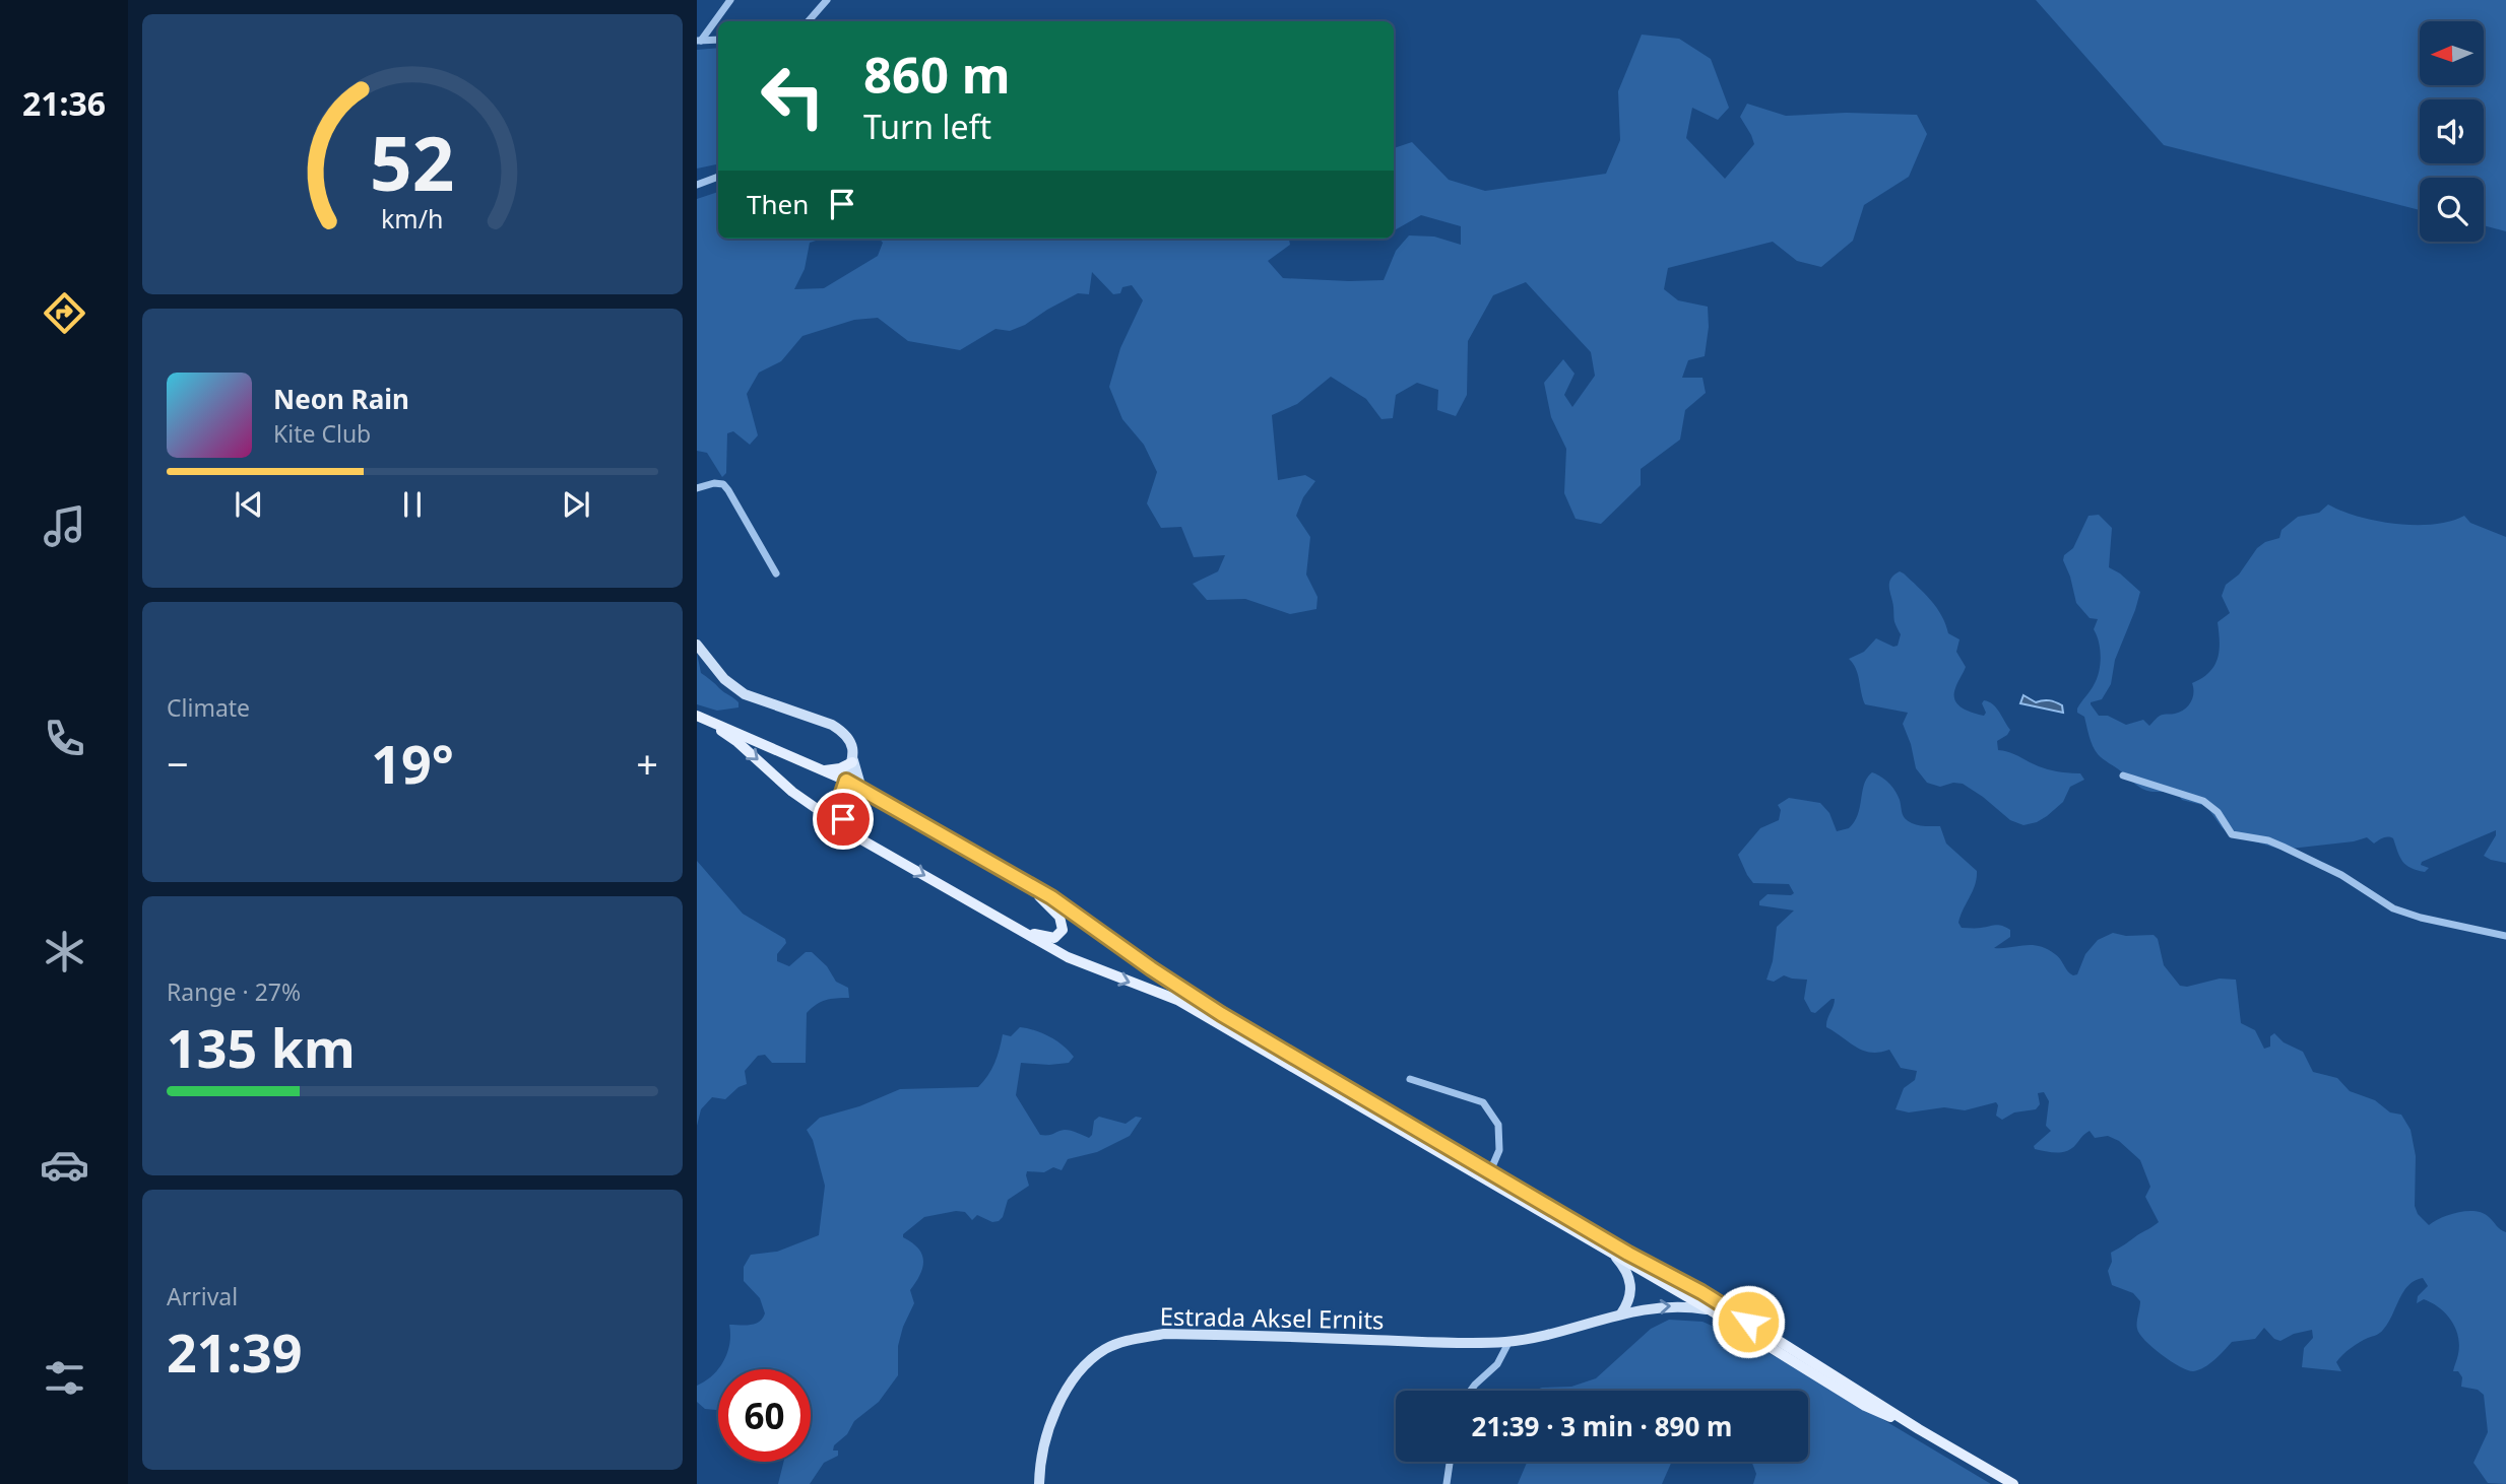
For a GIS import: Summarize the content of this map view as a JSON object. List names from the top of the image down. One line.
{"streets":{"street":["Estrada Aksel Ernits"]},"north":"left","page":{"tabs":"21:36","turn":["860 m","Turn left"],"then":"Then","song":["Neon Rain","Kite Club"],"tile":["Climate",["Range · 27%","135 km"],["Arrival","21:39"]],"heat":["−","19°","+"],"limit":"60","trip":"21:39 · 3 min · 890 m","gauge":["52","km/h"]}}
